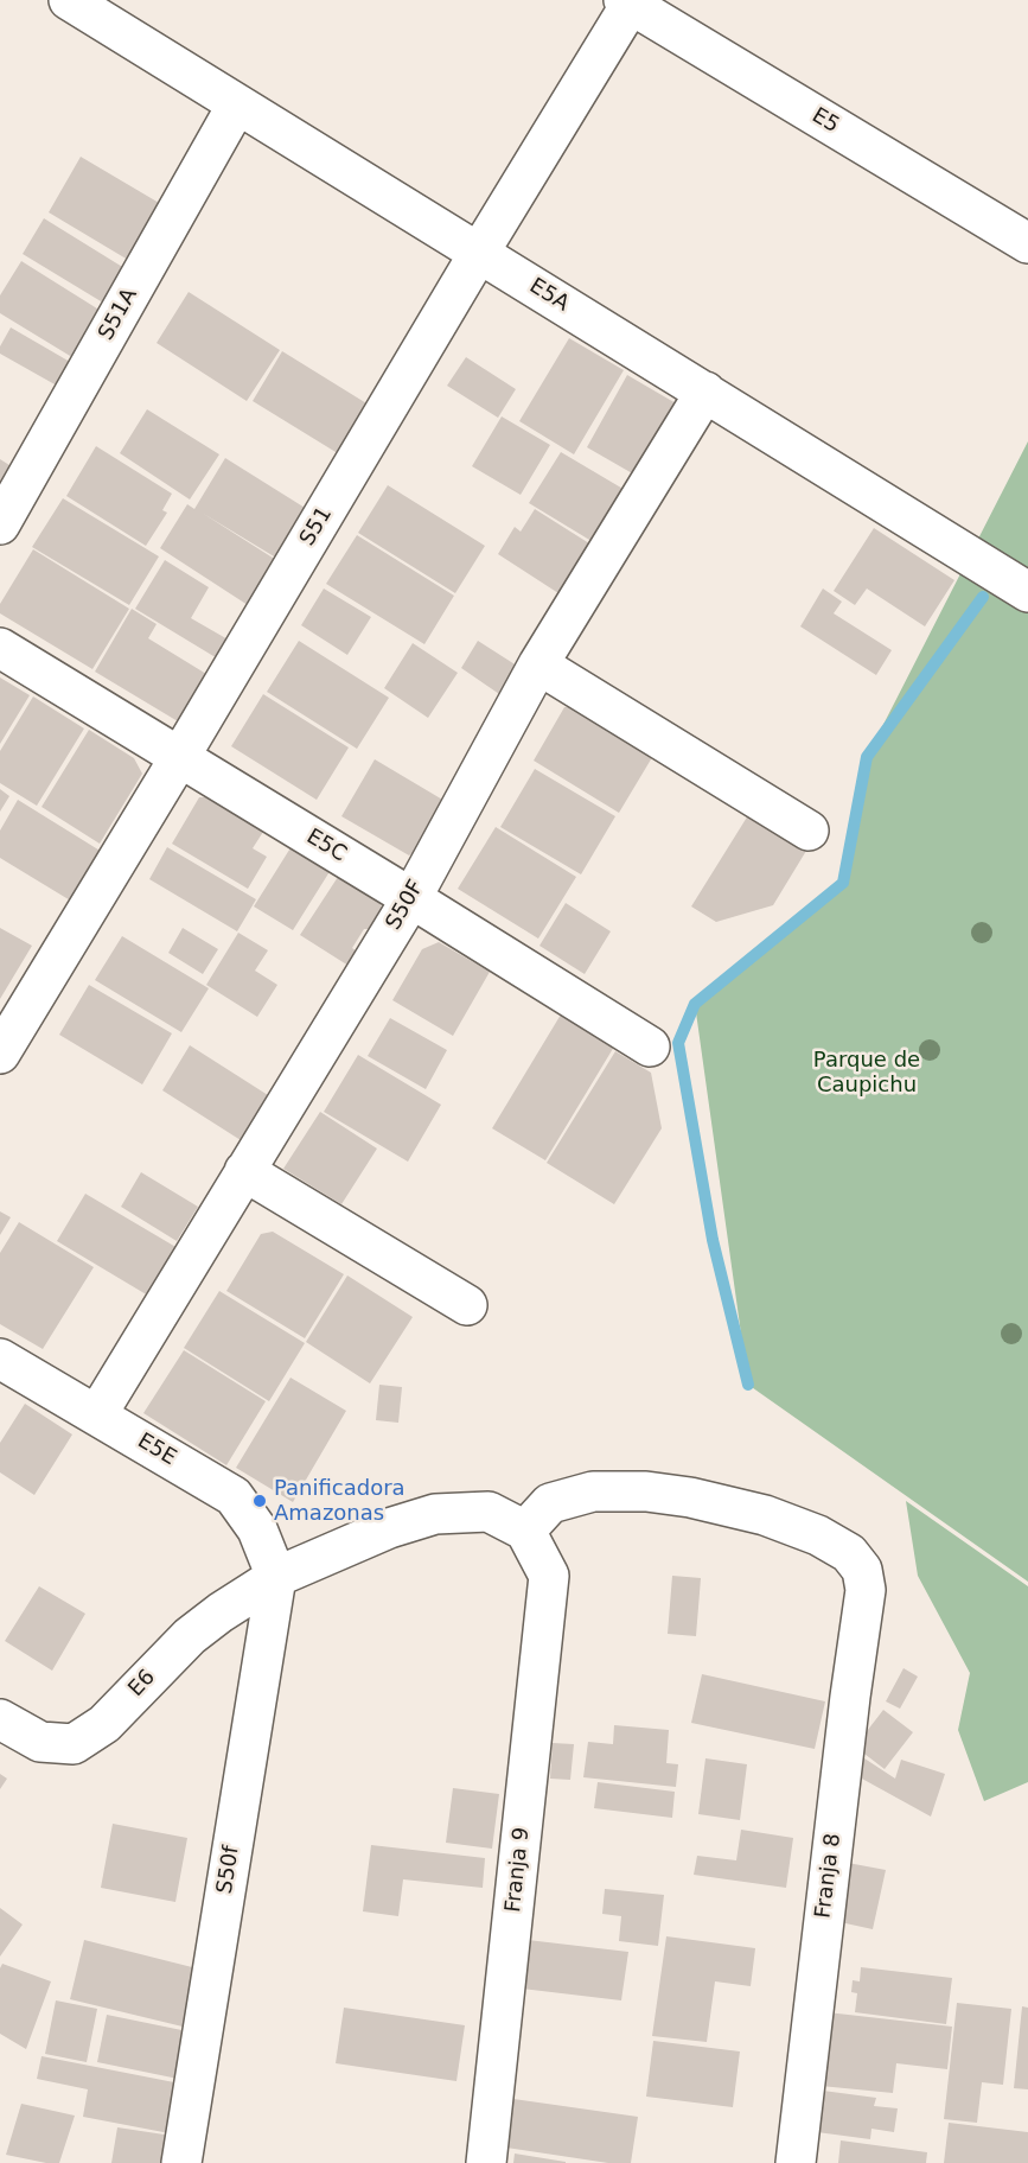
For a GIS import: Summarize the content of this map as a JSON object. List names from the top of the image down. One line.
{"streets":{"street":["E5","E5A","S51A","S51","E5C","S50F","E5E","E6","S50f","Franja 9","Franja 8"]},"crossings":[["E5","S51"],["E5A","S51A"],["E5A","S51"],["E5A","S50F"],["S51","E5C"],["E5C","S50F"],["S50F","E5E"],["E5E","E6"],["E5E","S50f"],["E6","S50f"],["E6","Franja 9"],["E6","Franja 8"],["Franja 9","Franja 8"]],"parks":["Parque de Caupichu"],"places":["Panificadora Amazonas"]}
